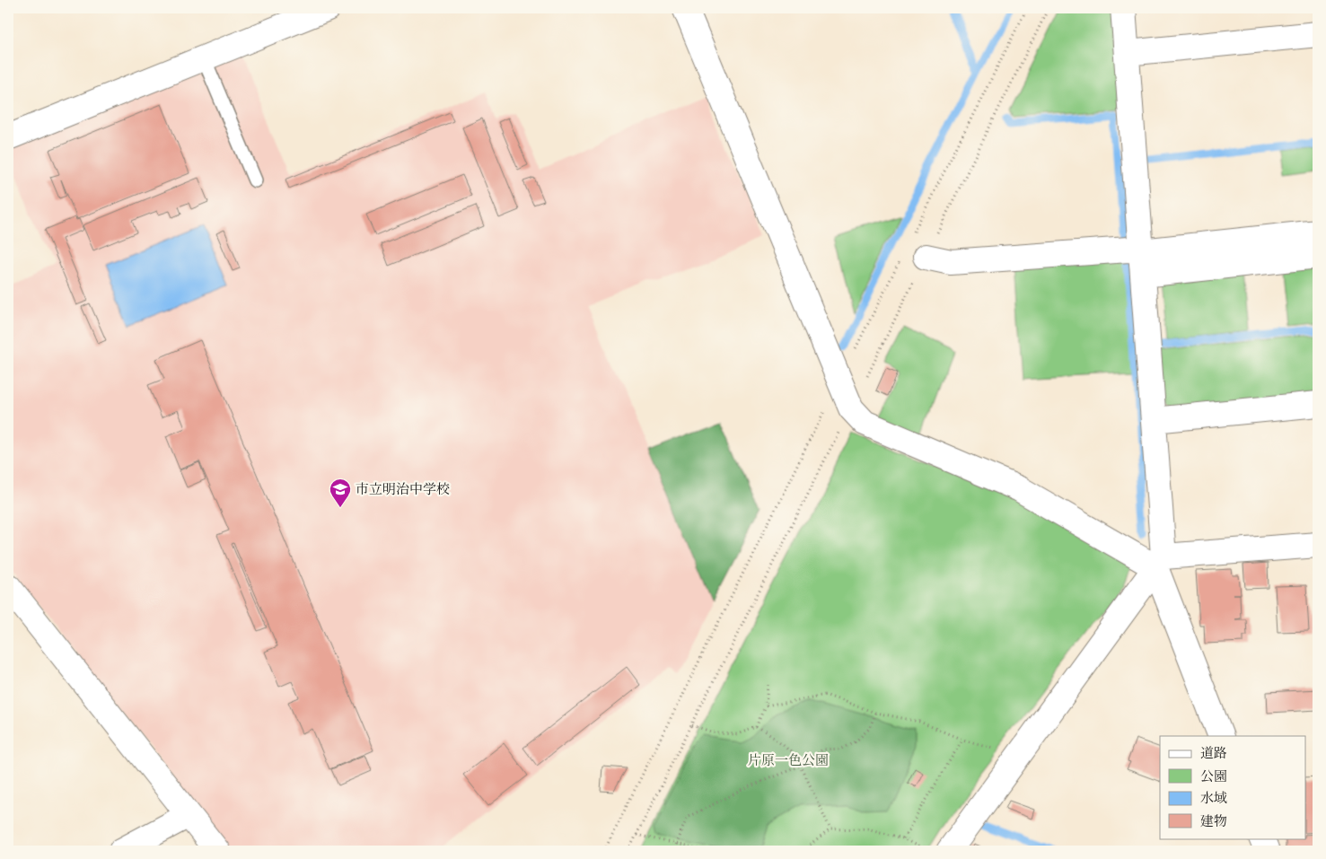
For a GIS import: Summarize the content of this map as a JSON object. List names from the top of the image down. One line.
{"parks":["片原一色公園"],"places":{"school or university":["市立明治中学校"]},"legend":["道路","公園","水域","建物"]}
